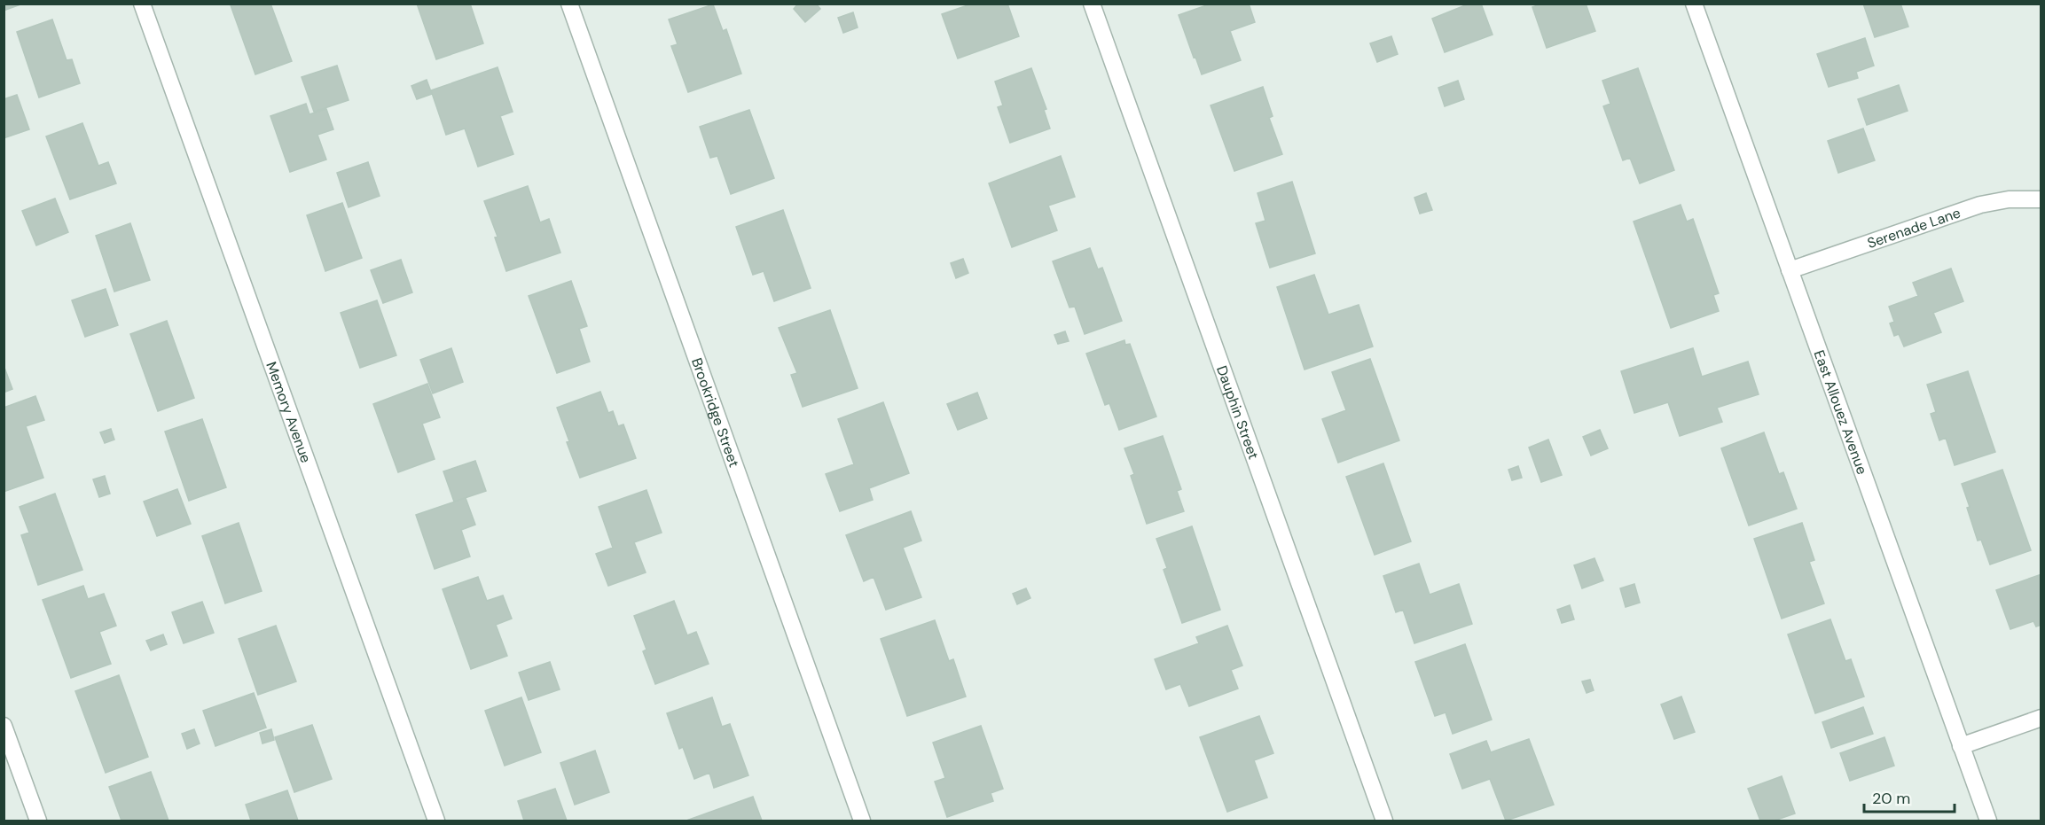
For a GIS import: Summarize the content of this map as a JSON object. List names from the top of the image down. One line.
{"streets":{"street":["Serenade Lane","Memory Avenue","Brookridge Street","Dauphin Street","East Allouez Avenue"]},"crossings":[["Serenade Lane","East Allouez Avenue"]],"scale_bar":"20 m"}
